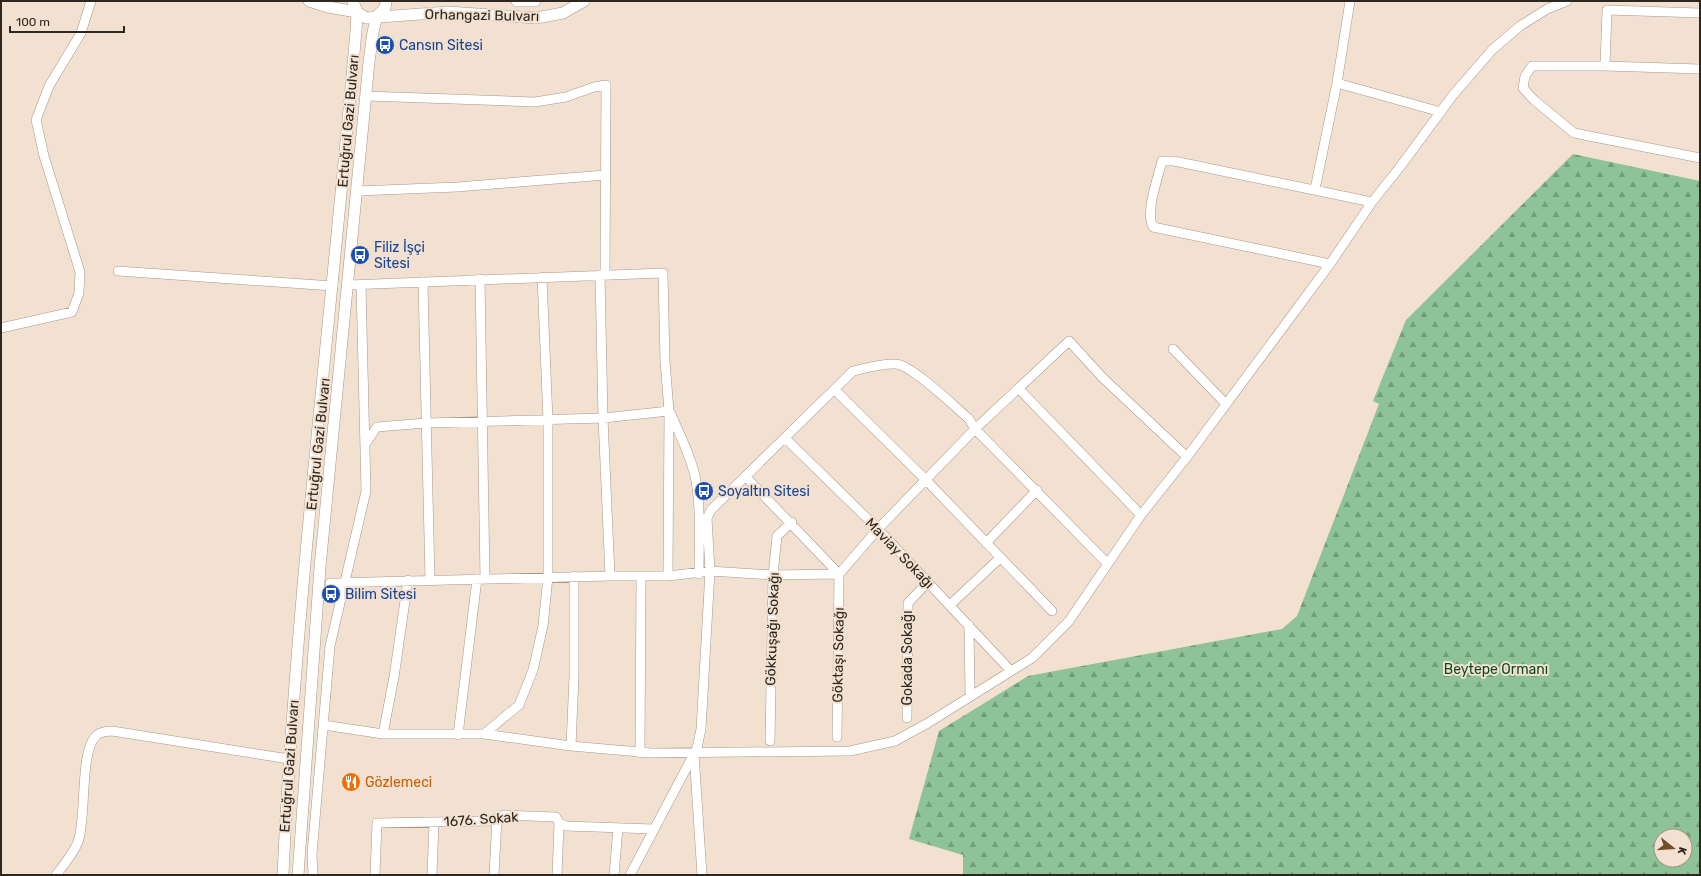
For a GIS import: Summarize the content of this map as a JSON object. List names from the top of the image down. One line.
{"streets":{"main road":["Orhangazi Bulvarı","Ertuğrul Gazi Bulvarı"],"street":["Maviay Sokağı","Gökkuşağı Sokağı","Göktaşı Sokağı","Gokada Sokağı","1676. Sokak"]},"crossings":[["Orhangazi Bulvarı","Ertuğrul Gazi Bulvarı"],["Maviay Sokağı","Gokada Sokağı"]],"parks":["Beytepe Ormanı"],"places":{"bus stop":["Cansın Sitesi","Filiz İşçi Sitesi","Soyaltın Sitesi","Bilim Sitesi"],"restaurant":["Gözlemeci"]},"scale_bar":"100 m","north":"right"}
